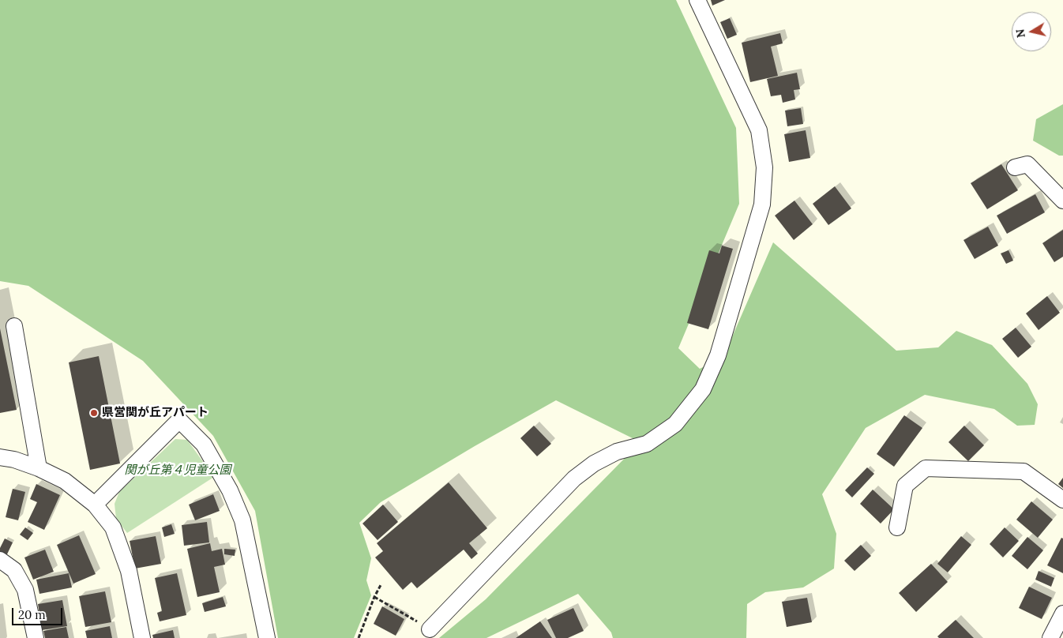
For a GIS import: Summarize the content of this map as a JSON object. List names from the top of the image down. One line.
{"parks":["関が丘第４児童公園"],"places":["県営関が丘アパート"],"scale_bar":"20 m","north":"left"}
